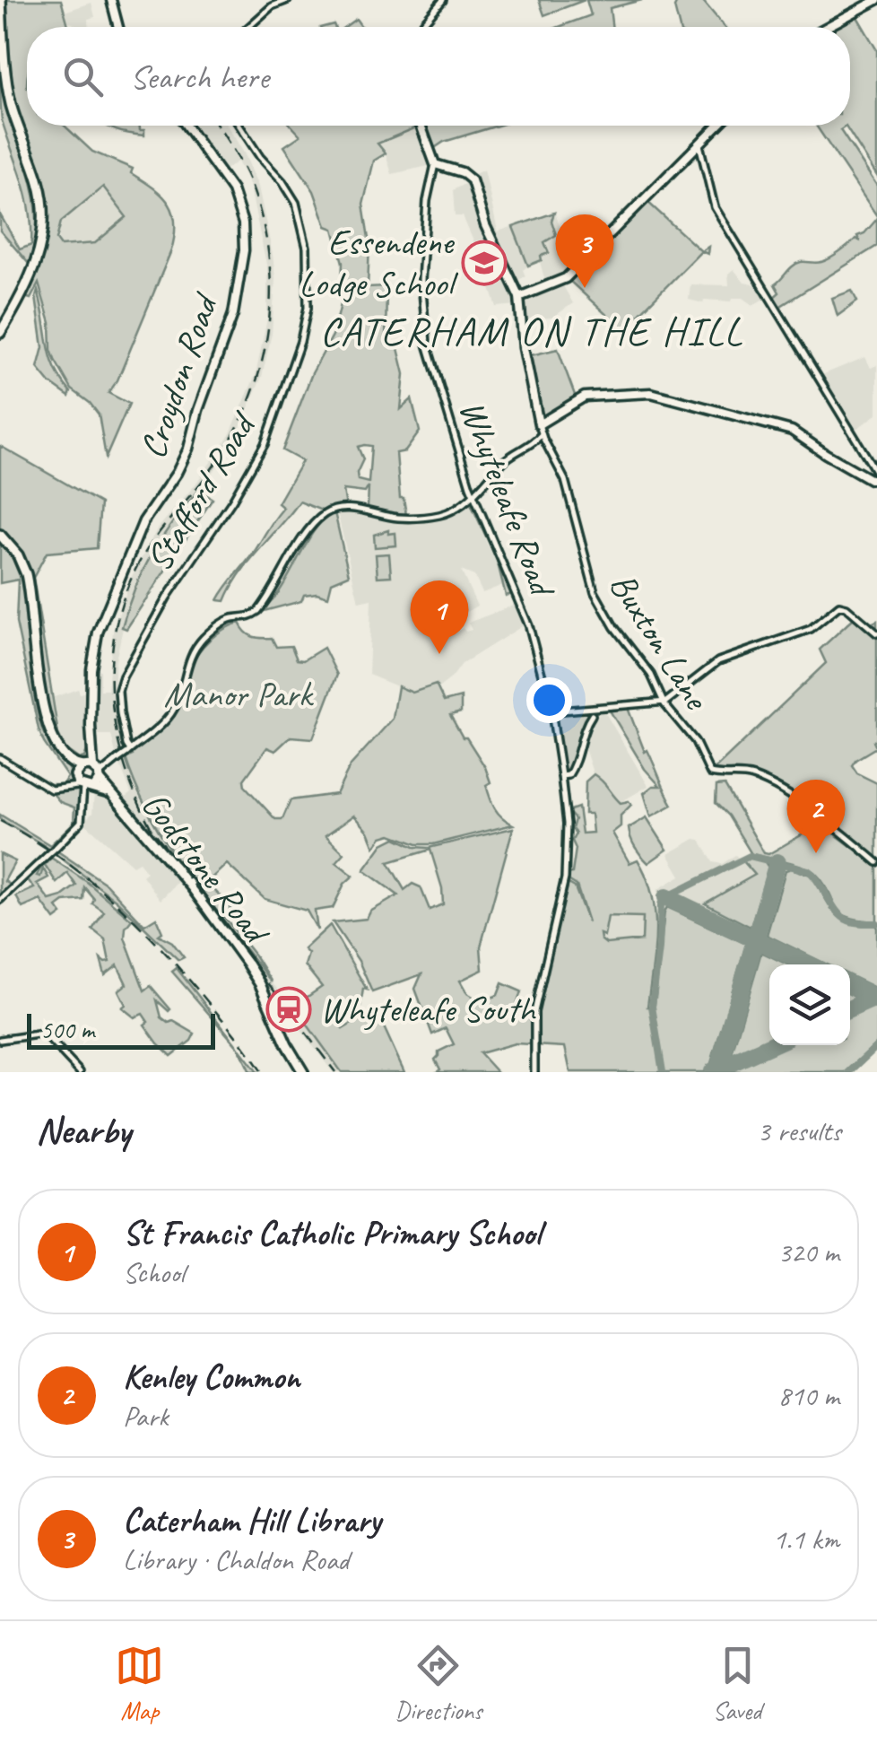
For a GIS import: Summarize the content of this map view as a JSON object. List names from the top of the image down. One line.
{"streets":{"highway":["Godstone Road"],"main road":["Croydon Road"],"street":["Stafford Road","Whyteleafe Road","Buxton Lane"]},"crossings":[["Croydon Road","Godstone Road"]],"districts":["CATERHAM ON THE HILL"],"parks":["Manor Park"],"places":{"school or university":["Essendene Lodge School"],"station":["Whyteleafe South"]},"scale_bar":"500 m","page":{"search":"Search here","pins":["3","1","2"],"scale":"500 m","heading":["Nearby","3 results"],"list":[{"mark":"1","name":"St Francis Catholic Primary School","note":"School","value":"320 m"},{"mark":"2","name":"Kenley Common","note":"Park","value":"810 m"},{"mark":"3","name":"Caterham Hill Library","note":"Library · Chaldon Road","value":"1.1 km"}],"nav":["Map","Directions","Saved"]}}
